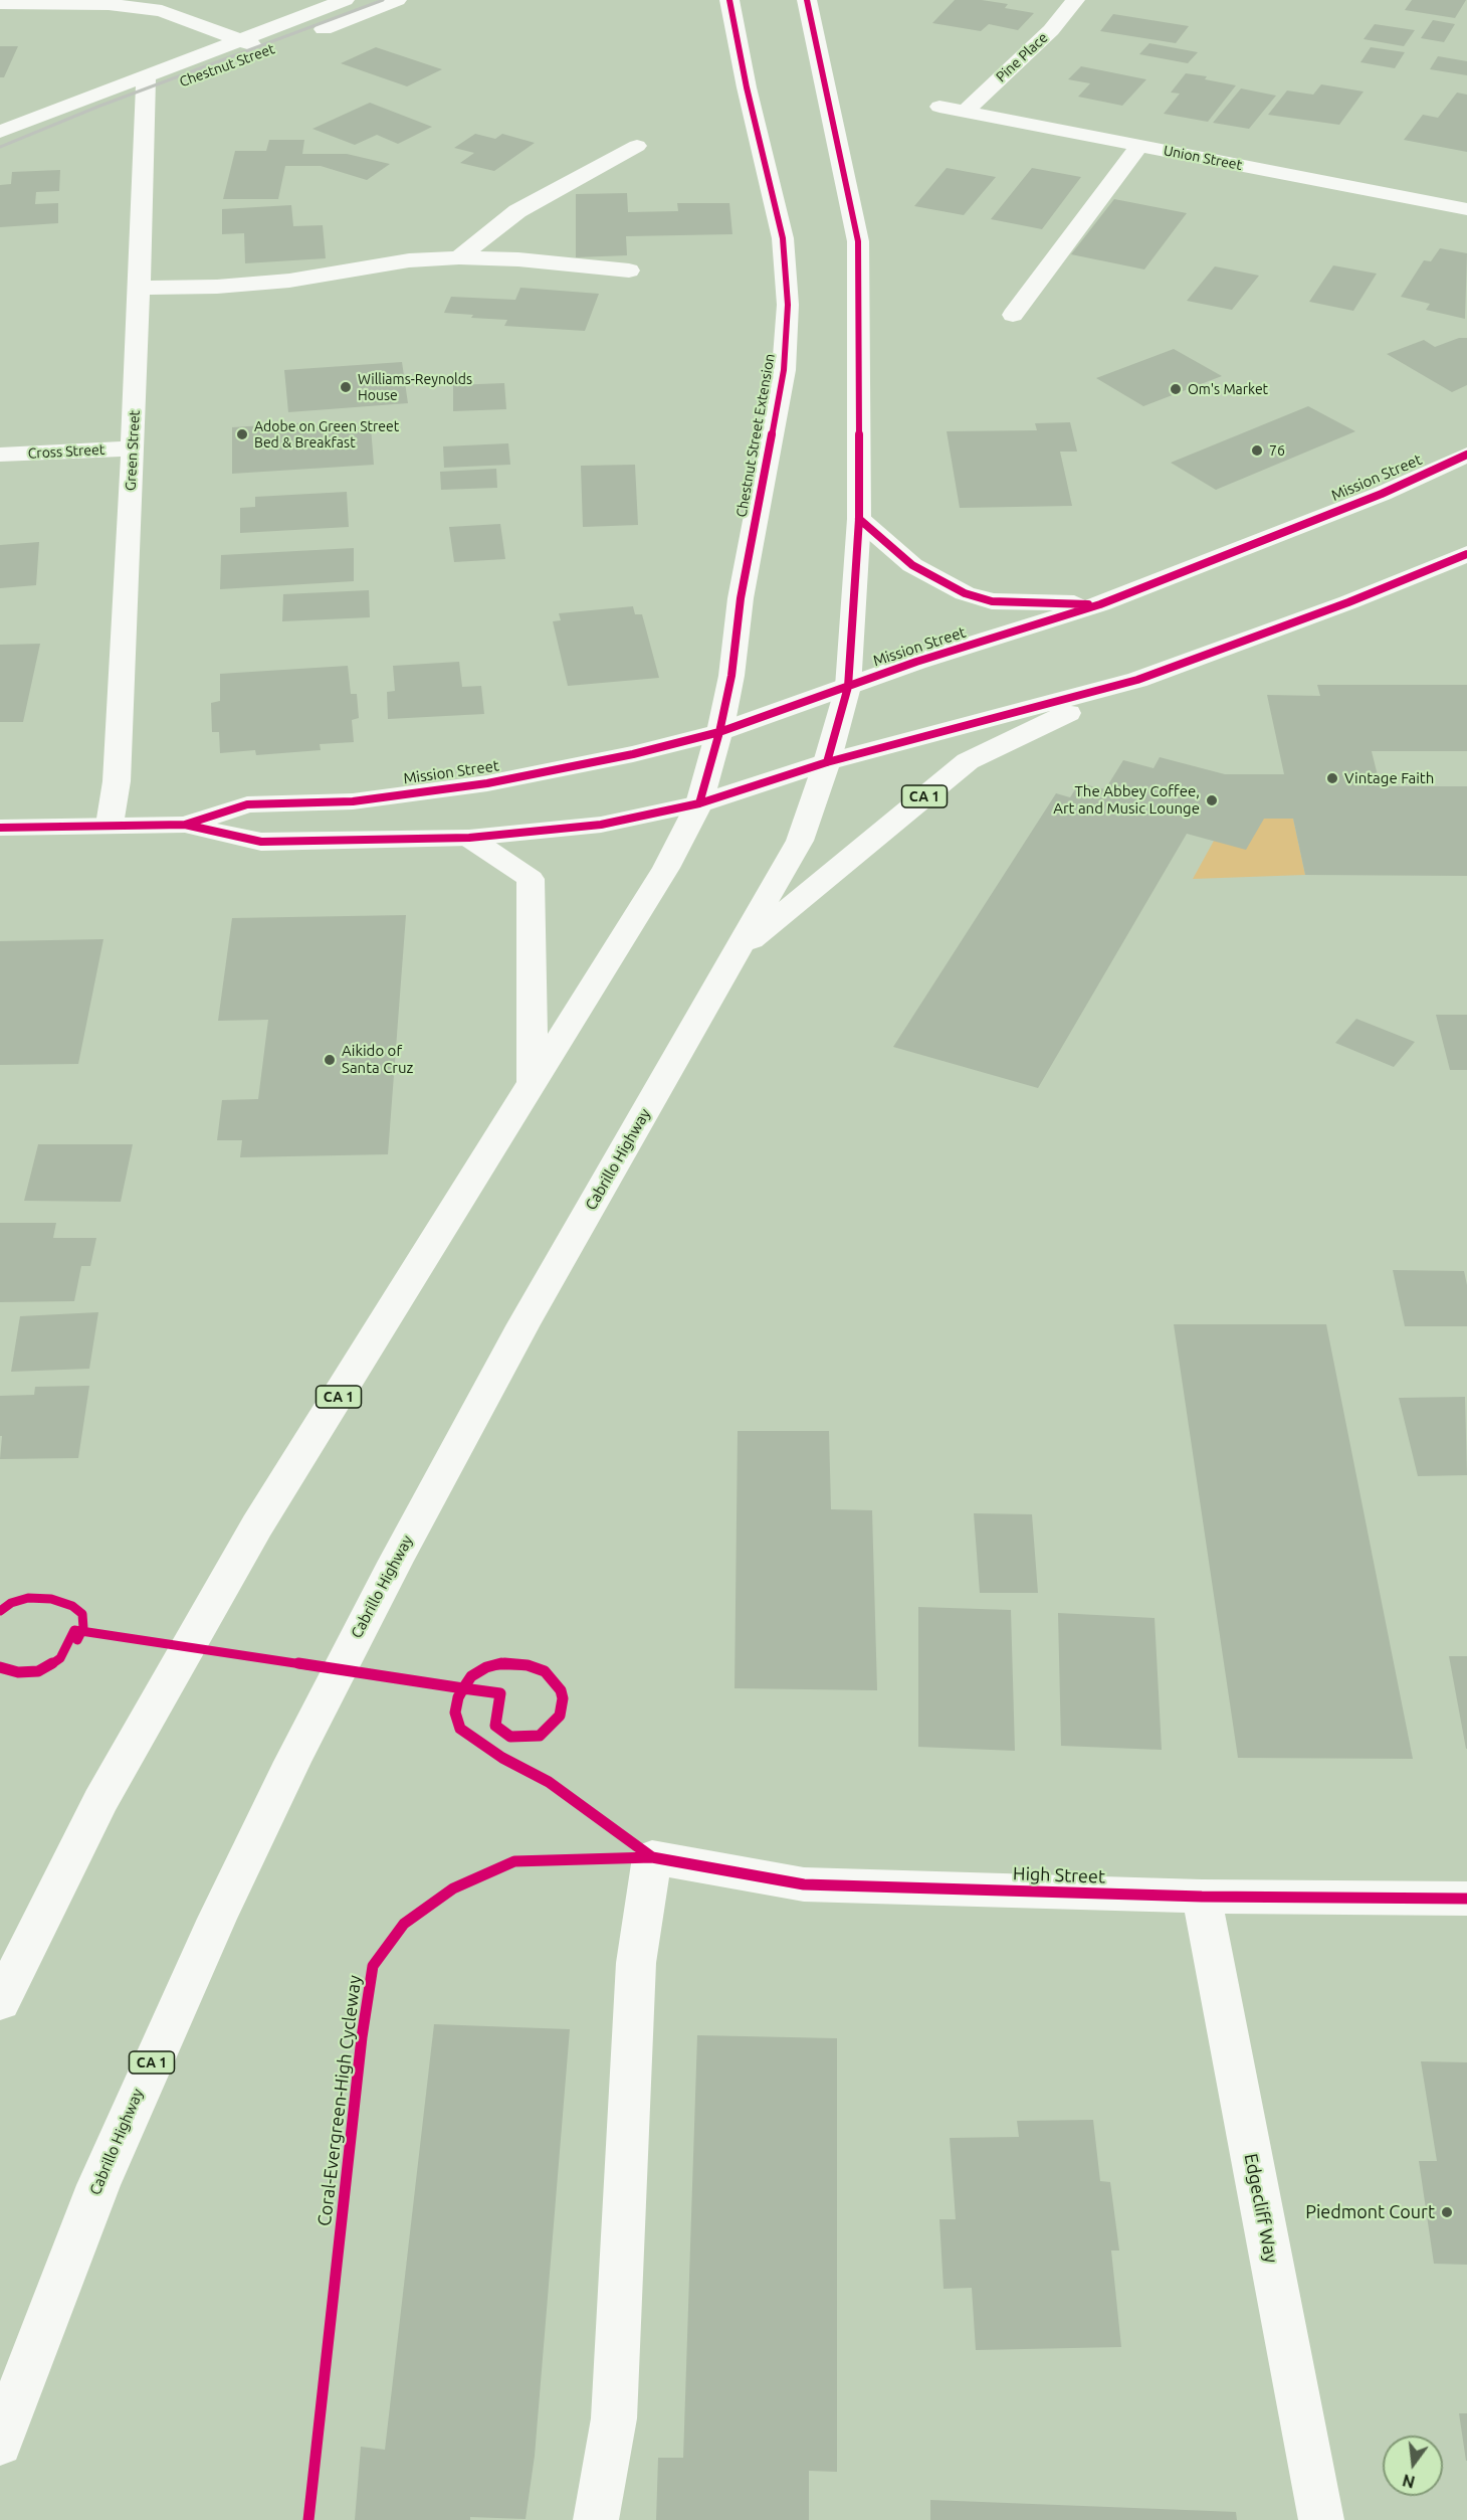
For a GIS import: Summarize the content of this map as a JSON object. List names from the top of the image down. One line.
{"streets":{"main road":["Pine Place","Chestnut Street","Union Street","Chestnut Street Extension","Green Street","Cross Street","Mission Street","CA 1","Cabrillo Highway","High Street","Edgecliff Way"],"cycle path":["Coral-Evergreen-High Cycleway"]},"crossings":[["Pine Place","Union Street"],["Chestnut Street","Green Street"],["Chestnut Street Extension","Mission Street"],["Chestnut Street Extension","CA 1"],["Green Street","Cross Street"],["Green Street","Mission Street"],["Mission Street","CA 1"],["Mission Street","Cabrillo Highway"],["CA 1","Cabrillo Highway"],["High Street","Edgecliff Way"]],"places":["Williams-Reynolds House","Om's Market","Adobe on Green Street Bed & Breakfast","76","Vintage Faith","The Abbey Coffee, Art and Music Lounge","Aikido of Santa Cruz","Piedmont Court"],"north":"bottom"}
